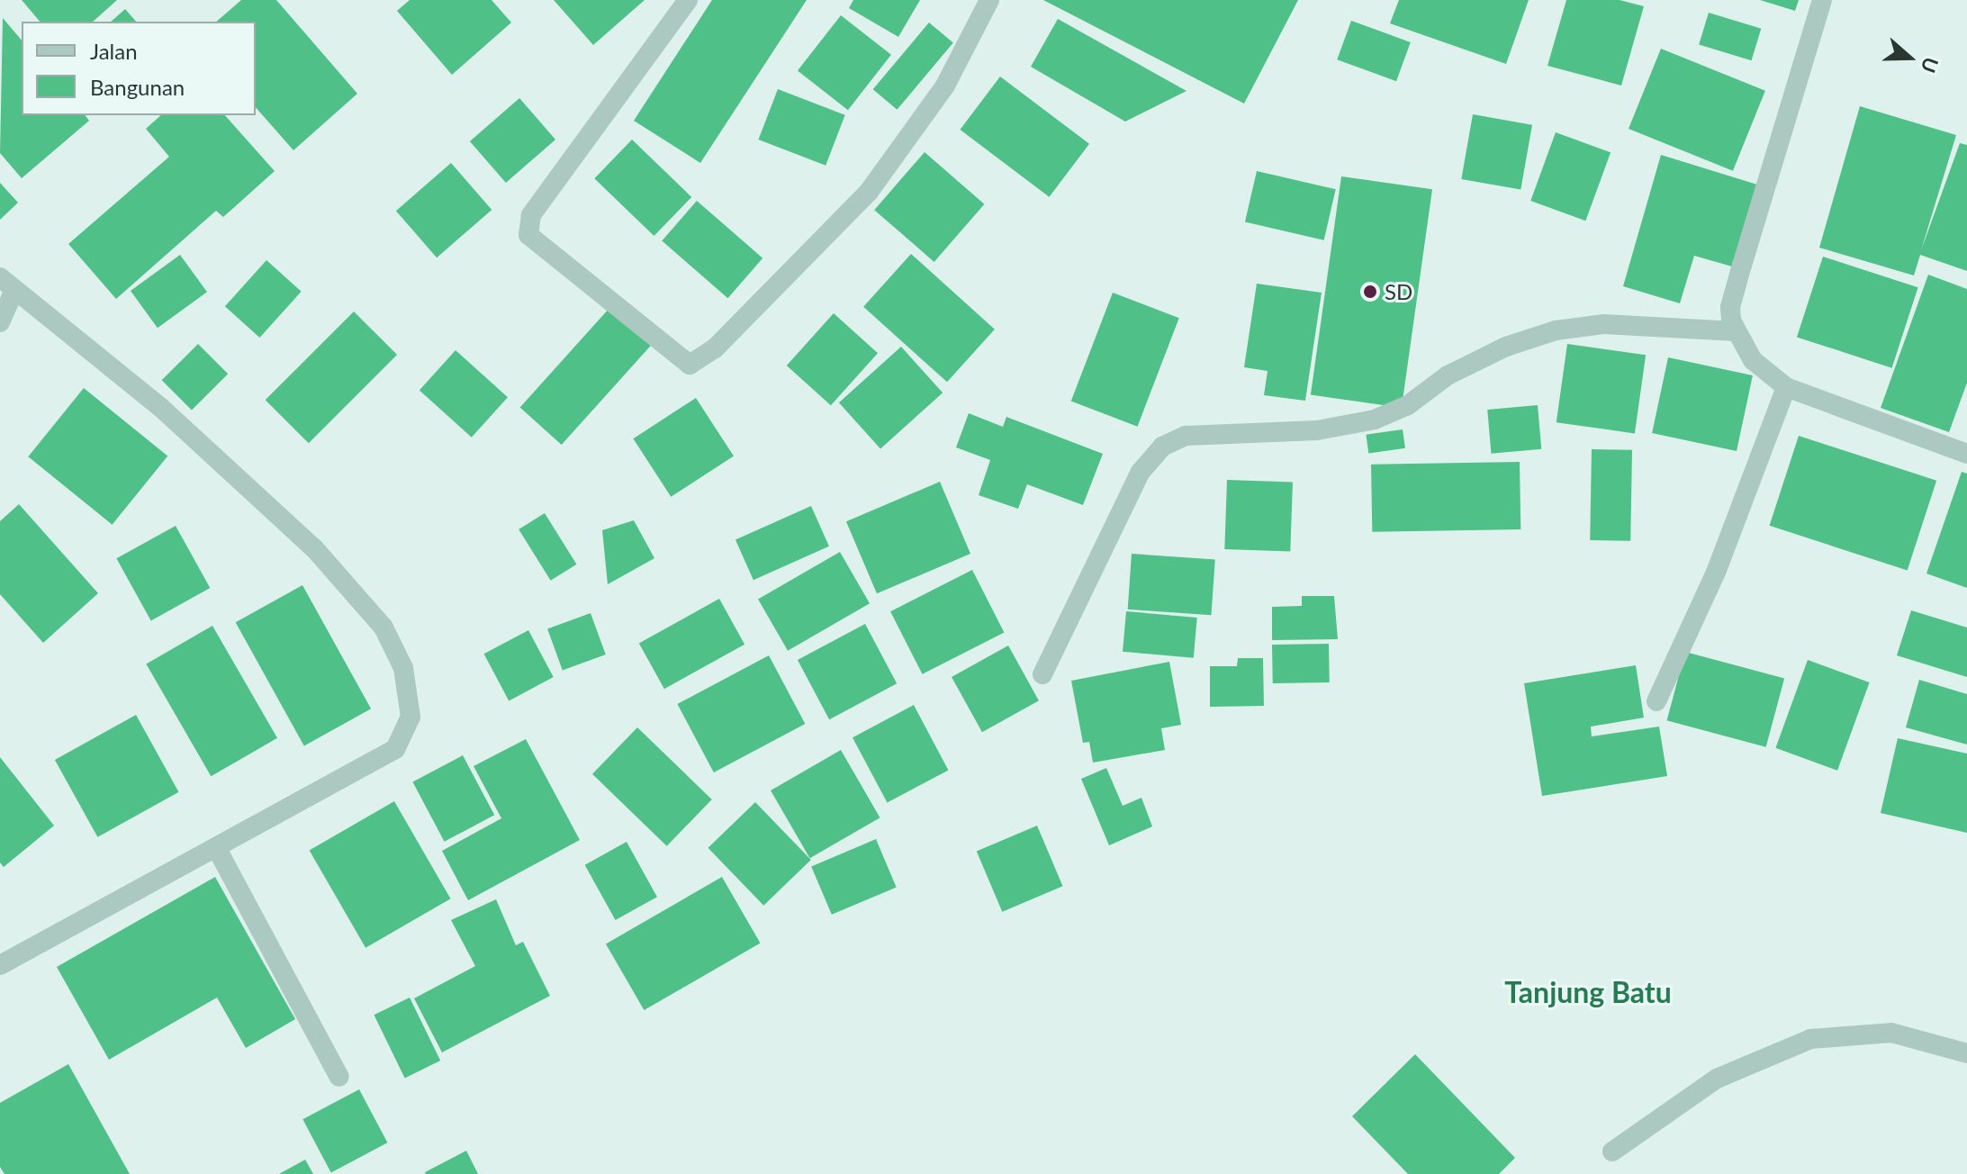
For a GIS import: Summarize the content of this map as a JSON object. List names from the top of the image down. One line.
{"districts":["Tanjung Batu"],"places":["SD"],"legend":["Jalan","Bangunan"],"north":"right"}
